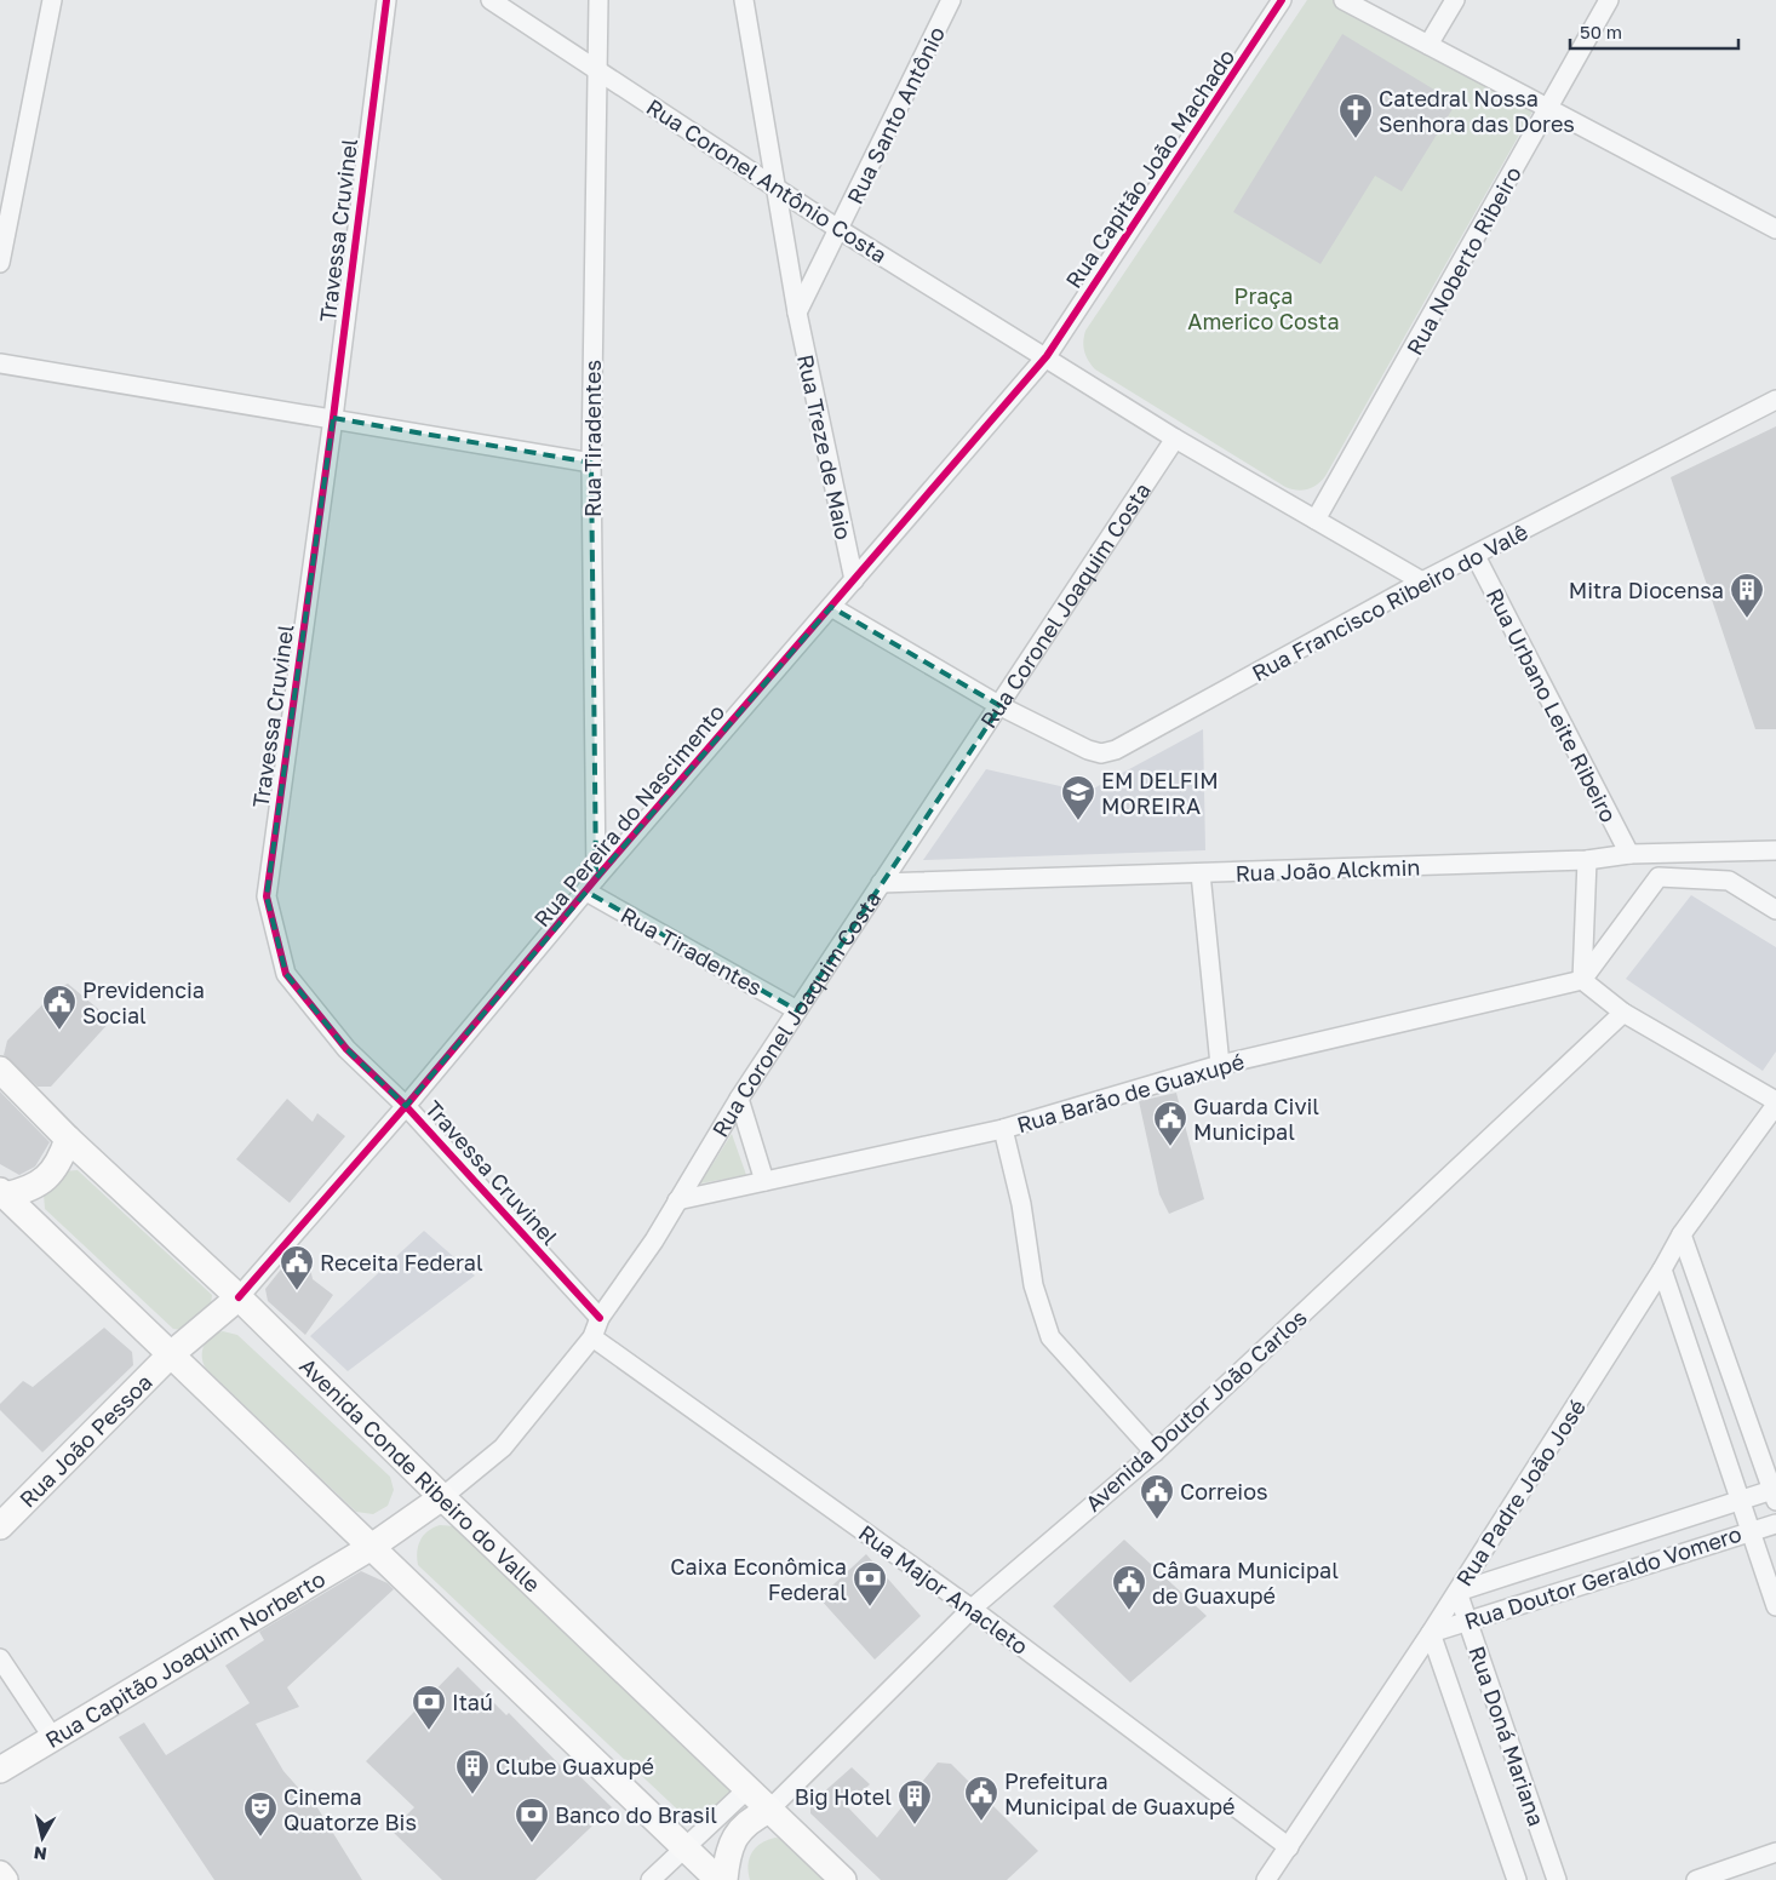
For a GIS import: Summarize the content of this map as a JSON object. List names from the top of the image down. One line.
{"streets":{"main road":["Rua Coronel Joaquim Costa","Rua Pereira do Nascimento","Rua João Pessoa","Avenida Conde Ribeiro do Valle","Rua Capitão Joaquim Norberto"],"street":["Rua Santo Antônio","Rua Capitão João Machado","Rua Coronel Antônio Costa","Travessa Cruvinel","Rua Noberto Ribeiro","Rua Tiradentes","Rua Treze de Maio","Rua Francisco Ribeiro do Valê","Rua Urbano Leite Ribeiro","Rua João Alckmin","Rua Barão de Guaxupé","Avenida Doutor João Carlos","Rua Padre João José","Rua Doutor Geraldo Vomero","Rua Major Anacleto","Rua Doná Mariana"]},"crossings":[["Rua Santo Antônio","Rua Coronel Antônio Costa"],["Rua Capitão João Machado","Rua Coronel Antônio Costa"],["Rua Capitão João Machado","Rua Pereira do Nascimento"],["Rua Coronel Antônio Costa","Rua Tiradentes"],["Rua Coronel Antônio Costa","Rua Treze de Maio"],["Rua Coronel Antônio Costa","Rua Pereira do Nascimento"],["Travessa Cruvinel","Rua Coronel Joaquim Costa"],["Travessa Cruvinel","Rua Pereira do Nascimento"],["Rua Tiradentes","Rua Coronel Joaquim Costa"],["Rua Tiradentes","Rua Pereira do Nascimento"],["Rua Treze de Maio","Rua Pereira do Nascimento"],["Rua Francisco Ribeiro do Valê","Rua Coronel Joaquim Costa"],["Rua Francisco Ribeiro do Valê","Rua Urbano Leite Ribeiro"],["Rua Francisco Ribeiro do Valê","Rua Pereira do Nascimento"],["Rua Coronel Joaquim Costa","Rua João Alckmin"],["Rua Coronel Joaquim Costa","Rua Barão de Guaxupé"],["Rua Coronel Joaquim Costa","Avenida Conde Ribeiro do Valle"],["Rua Coronel Joaquim Costa","Rua Major Anacleto"],["Rua Coronel Joaquim Costa","Rua Capitão Joaquim Norberto"],["Rua Urbano Leite Ribeiro","Rua João Alckmin"],["Rua Pereira do Nascimento","Rua João Pessoa"],["Rua Pereira do Nascimento","Avenida Conde Ribeiro do Valle"],["Avenida Doutor João Carlos","Avenida Conde Ribeiro do Valle"],["Avenida Doutor João Carlos","Rua Major Anacleto"],["Rua Padre João José","Rua Doutor Geraldo Vomero"],["Rua Padre João José","Rua Major Anacleto"],["Rua Padre João José","Rua Doná Mariana"],["Rua Doutor Geraldo Vomero","Rua Doná Mariana"]],"parks":["Praça Americo Costa"],"places":{"church":["Catedral Nossa Senhora das Dores"],"building":["Mitra Diocensa","Clube Guaxupé","Big Hotel"],"school or university":["EM DELFIM MOREIRA"],"public building":["Previdencia Social","Guarda Civil Municipal","Receita Federal","Correios","Câmara Municipal de Guaxupé","Prefeitura Municipal de Guaxupé"],"bank":["Caixa Econômica Federal","Itaú","Banco do Brasil"],"theatre":["Cinema Quatorze Bis"]},"scale_bar":"50 m","north":"bottom"}
